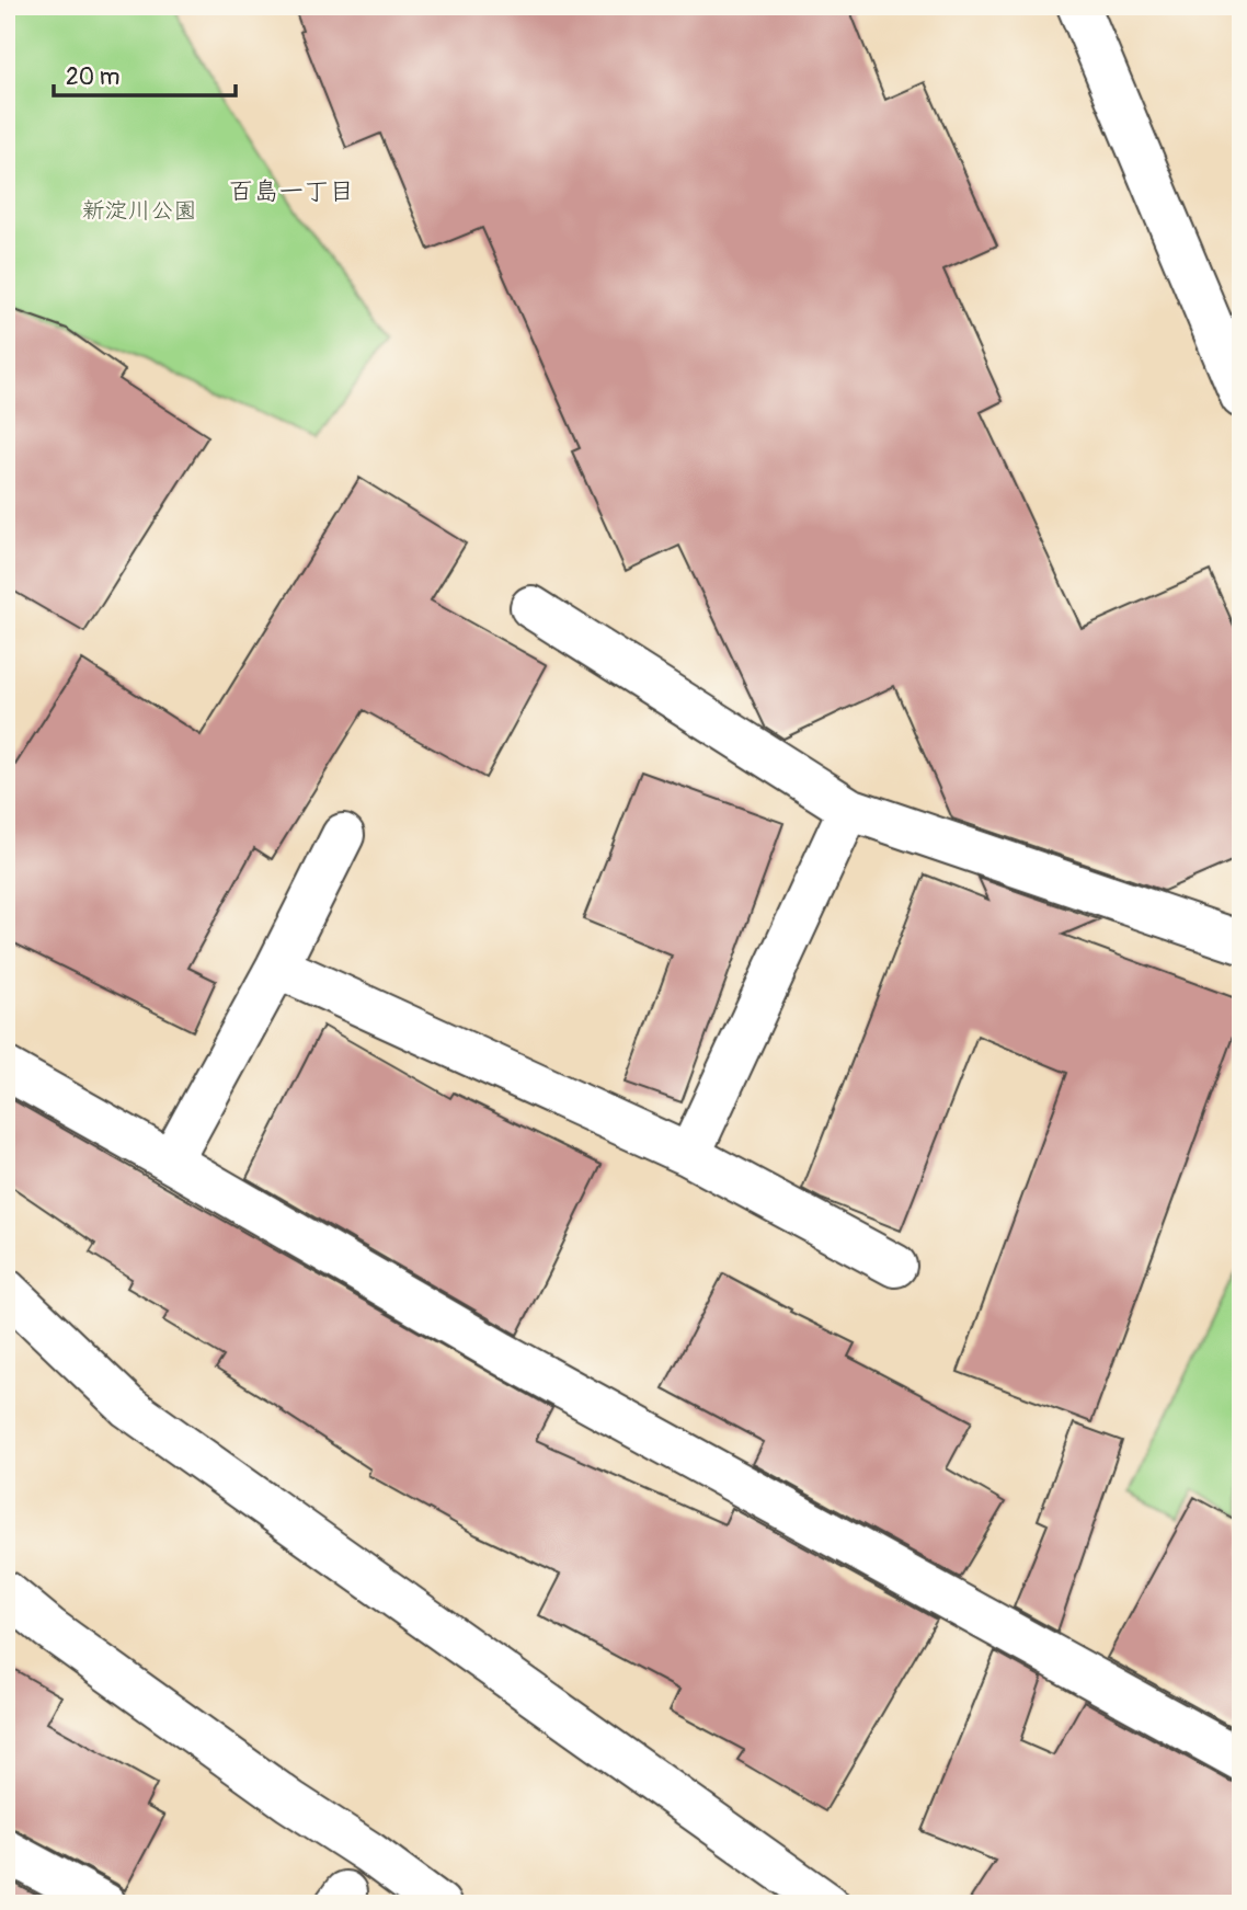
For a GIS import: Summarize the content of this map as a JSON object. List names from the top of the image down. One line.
{"districts":["百島一丁目"],"parks":["新淀川公園"],"scale_bar":"20 m"}
